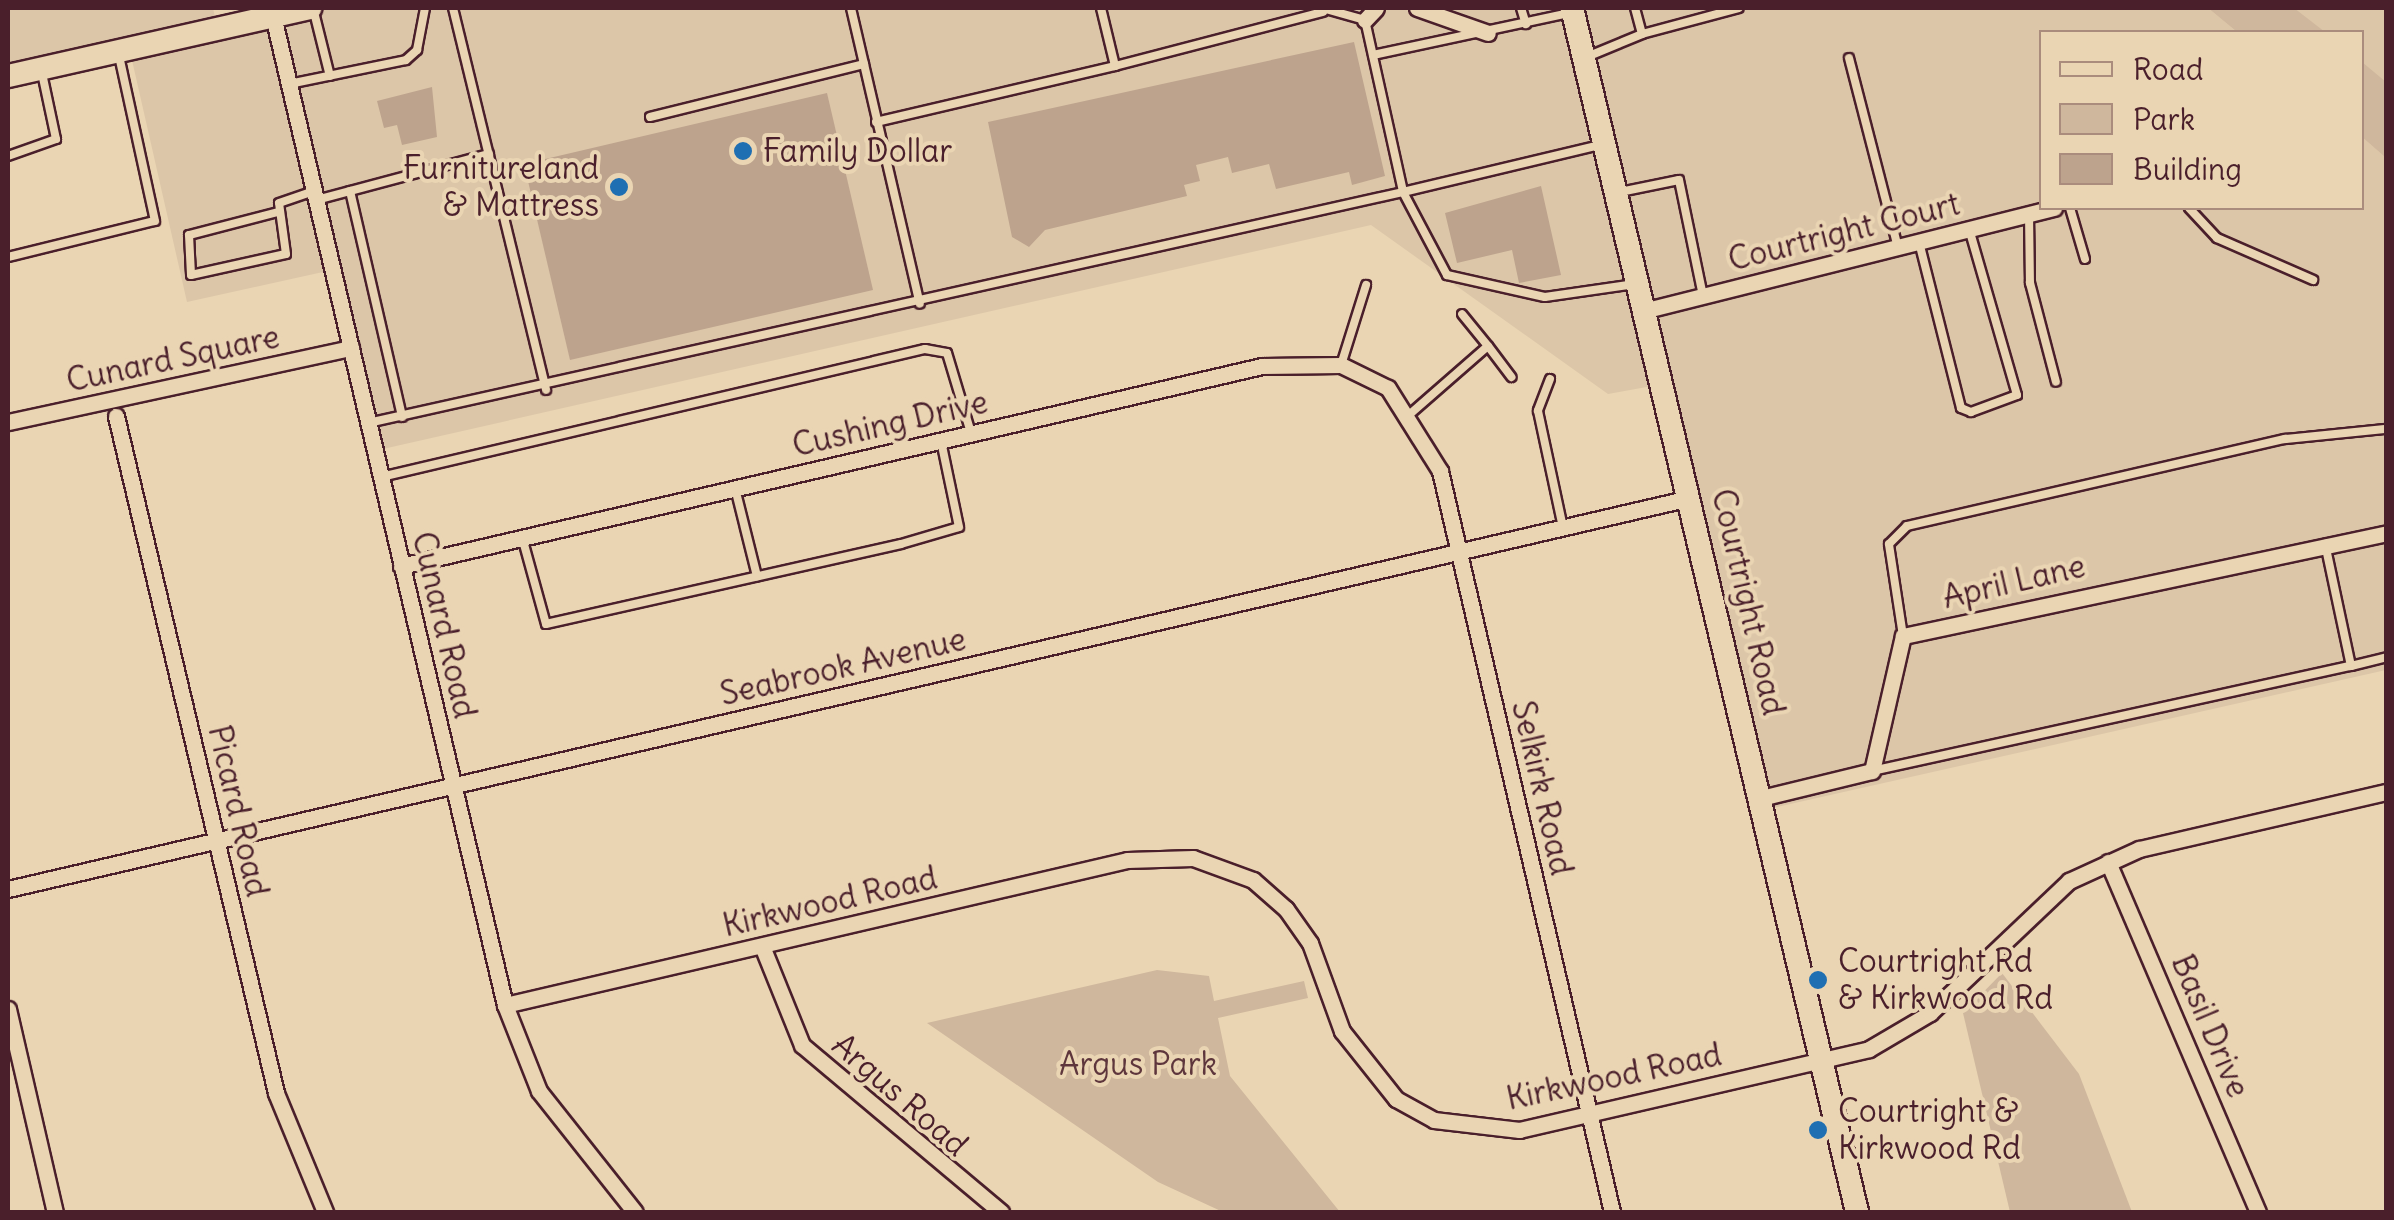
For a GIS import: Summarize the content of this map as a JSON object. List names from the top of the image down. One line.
{"streets":{"street":["Courtright Court","Cunard Square","Cushing Drive","April Lane","Courtright Road","Cunard Road","Seabrook Avenue","Selkirk Road","Picard Road","Kirkwood Road","Basil Drive","Argus Road"]},"crossings":[["Courtright Court","Courtright Road"],["Cunard Square","Cunard Road"],["Cushing Drive","Cunard Road"],["Cushing Drive","Selkirk Road"],["Courtright Road","Seabrook Avenue"],["Courtright Road","Kirkwood Road"],["Cunard Road","Seabrook Avenue"],["Cunard Road","Kirkwood Road"],["Seabrook Avenue","Selkirk Road"],["Seabrook Avenue","Picard Road"],["Selkirk Road","Kirkwood Road"],["Kirkwood Road","Basil Drive"],["Kirkwood Road","Argus Road"]],"parks":["Argus Park"],"places":["Family Dollar","Furnitureland & Mattress","Courtright Rd & Kirkwood Rd","Courtright & Kirkwood Rd"],"legend":["Road","Park","Building"]}
